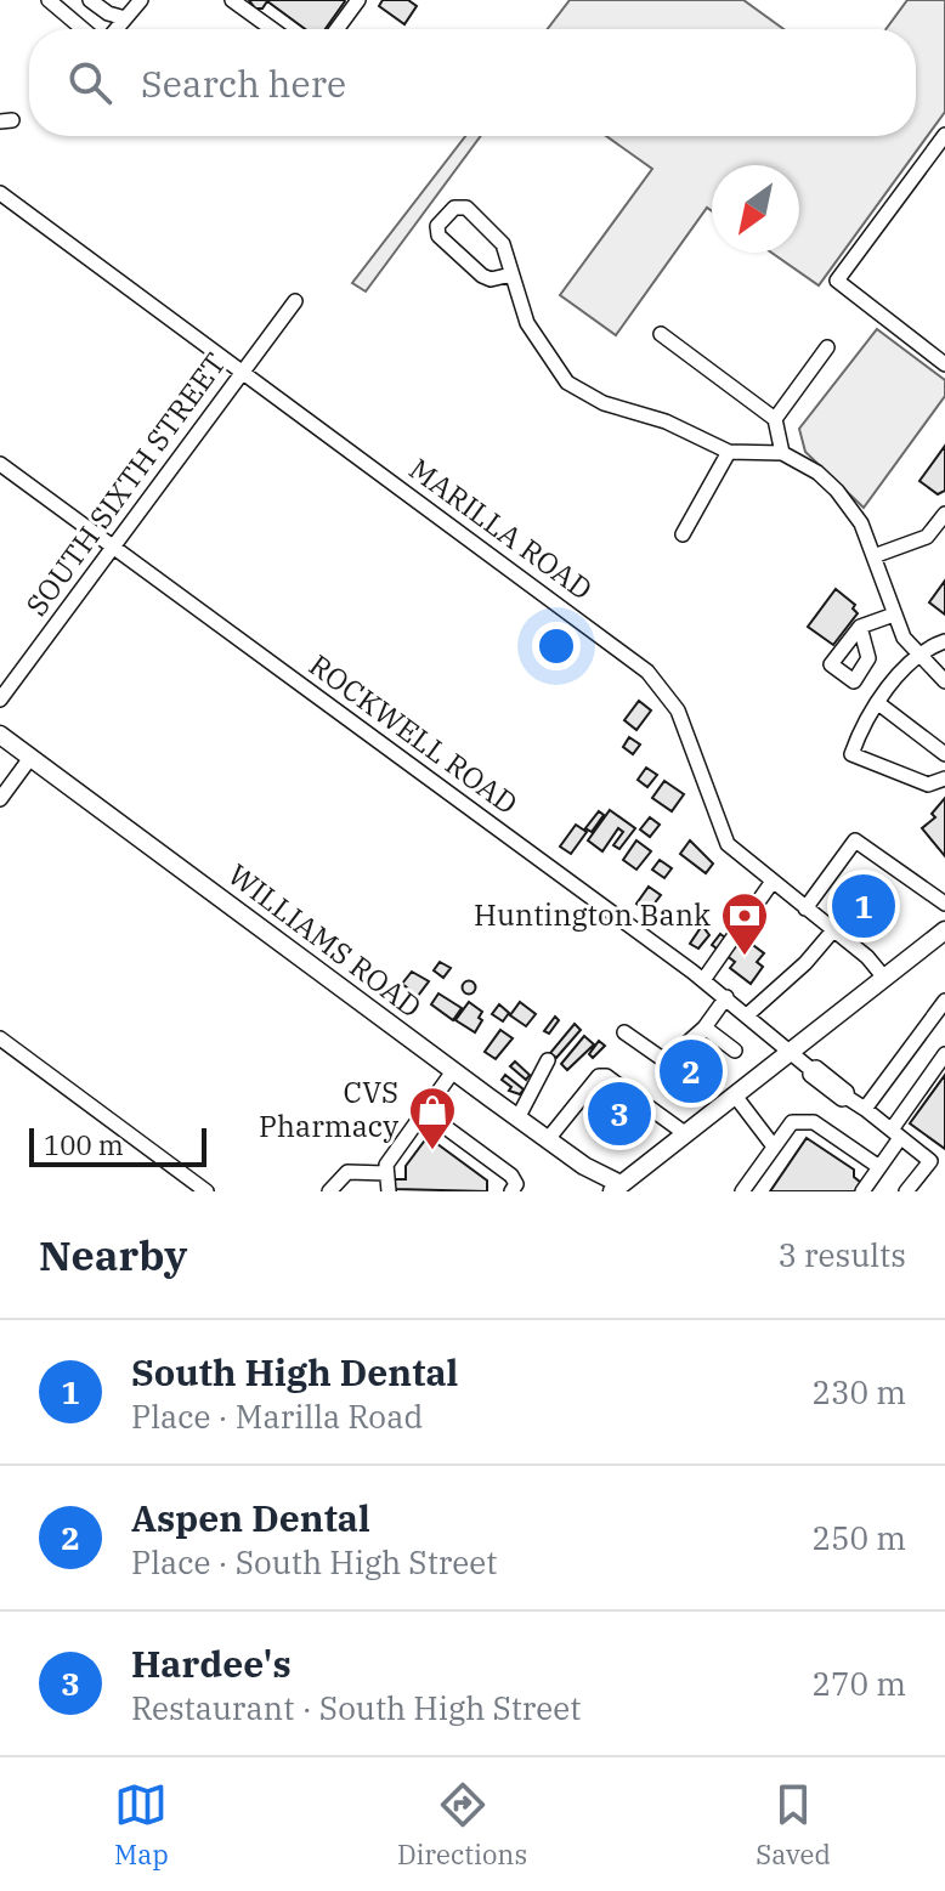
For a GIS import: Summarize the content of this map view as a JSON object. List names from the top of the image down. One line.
{"streets":{"main road":["WILLIAMS ROAD"],"street":["SOUTH SIXTH STREET","MARILLA ROAD","ROCKWELL ROAD"]},"crossings":[["SOUTH SIXTH STREET","MARILLA ROAD"],["SOUTH SIXTH STREET","ROCKWELL ROAD"]],"places":{"bank":["Huntington Bank"],"shop":["CVS Pharmacy"]},"scale_bar":"100 m","north":"bottom left","page":{"search":"Search here","pins":["1","2","3"],"scale":"100 m","heading":["Nearby","3 results"],"list":[{"mark":"1","name":"South High Dental","note":"Place · Marilla Road","value":"230 m"},{"mark":"2","name":"Aspen Dental","note":"Place · South High Street","value":"250 m"},{"mark":"3","name":"Hardee's","note":"Restaurant · South High Street","value":"270 m"}],"nav":["Map","Directions","Saved"]}}
